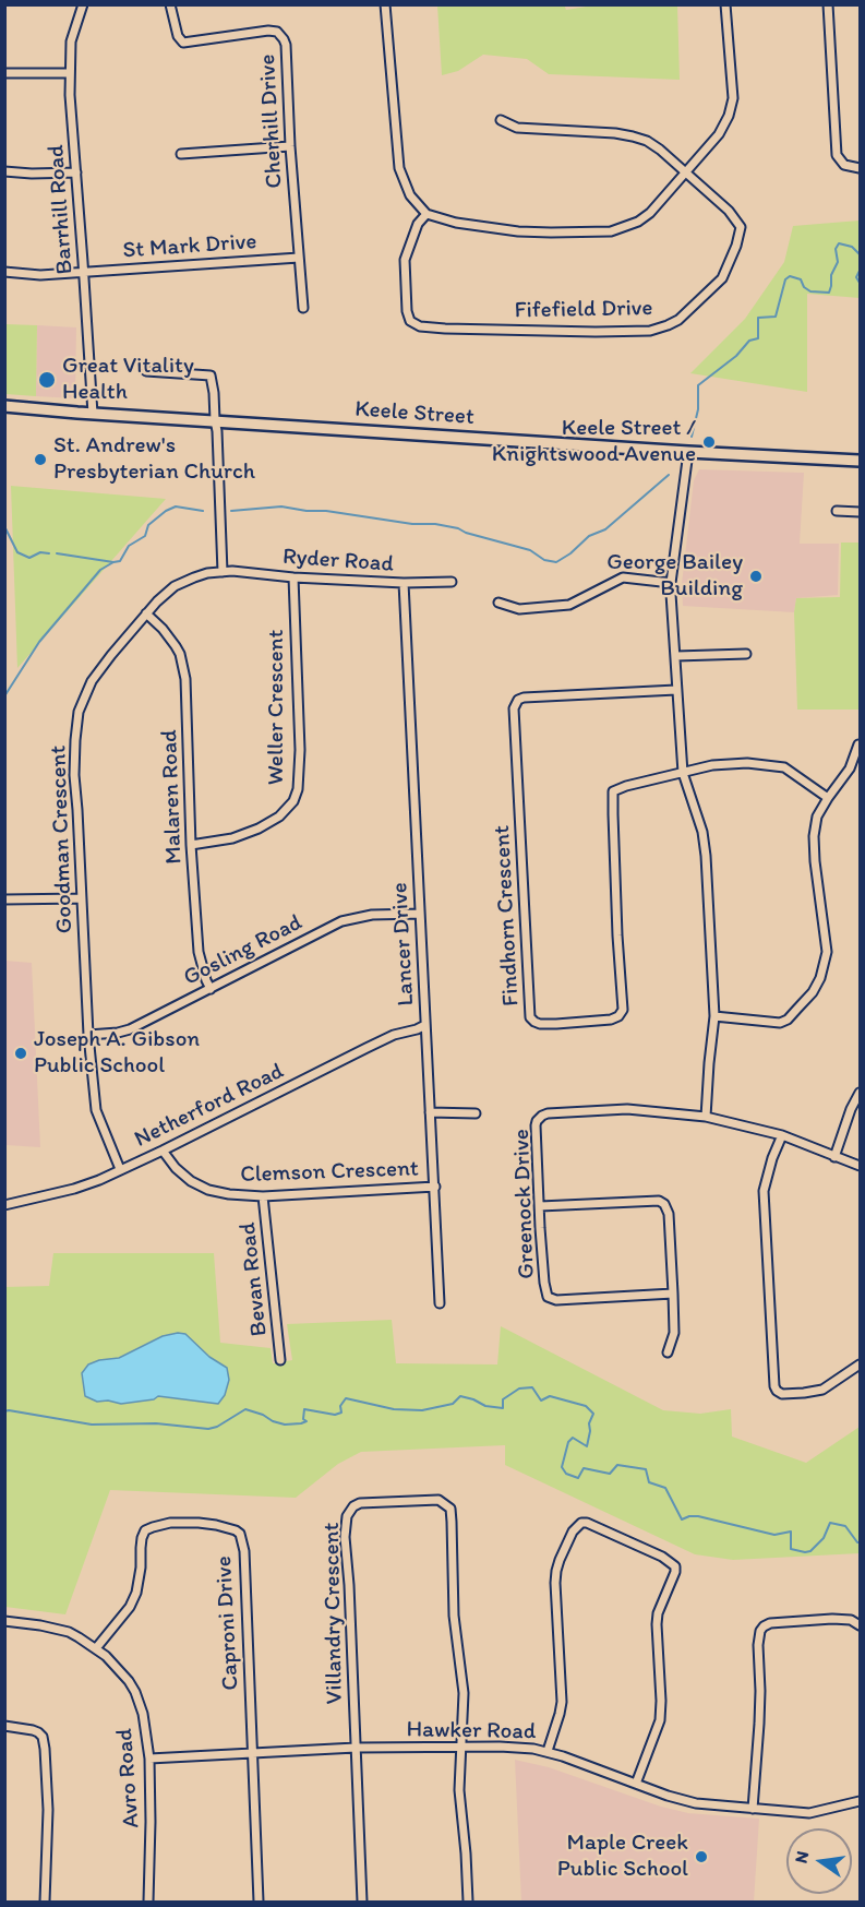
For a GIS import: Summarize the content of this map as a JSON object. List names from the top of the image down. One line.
{"streets":{"main road":["Keele Street"],"street":["Cherhill Drive","Barrhill Road","St Mark Drive","Fifefield Drive","Ryder Road","Weller Crescent","Malaren Road","Goodman Crescent","Findhorn Crescent","Lancer Drive","Gosling Road","Netherford Road","Clemson Crescent","Greenock Drive","Bevan Road","Villandry Crescent","Caproni Drive","Hawker Road","Avro Road"]},"crossings":[["Cherhill Drive","St Mark Drive"],["Barrhill Road","St Mark Drive"],["Barrhill Road","Keele Street"],["Ryder Road","Weller Crescent"],["Ryder Road","Goodman Crescent"],["Ryder Road","Lancer Drive"],["Weller Crescent","Malaren Road"],["Malaren Road","Goodman Crescent"],["Malaren Road","Gosling Road"],["Goodman Crescent","Gosling Road"],["Goodman Crescent","Netherford Road"],["Lancer Drive","Gosling Road"],["Lancer Drive","Netherford Road"],["Lancer Drive","Clemson Crescent"],["Netherford Road","Clemson Crescent"],["Clemson Crescent","Bevan Road"],["Villandry Crescent","Hawker Road"],["Caproni Drive","Hawker Road"],["Caproni Drive","Avro Road"],["Hawker Road","Avro Road"]],"places":["Great Vitality Health","Keele Street / Knightswood Avenue","St. Andrew's Presbyterian Church","George Bailey Building","Joseph A. Gibson Public School","Maple Creek Public School"],"north":"left"}
